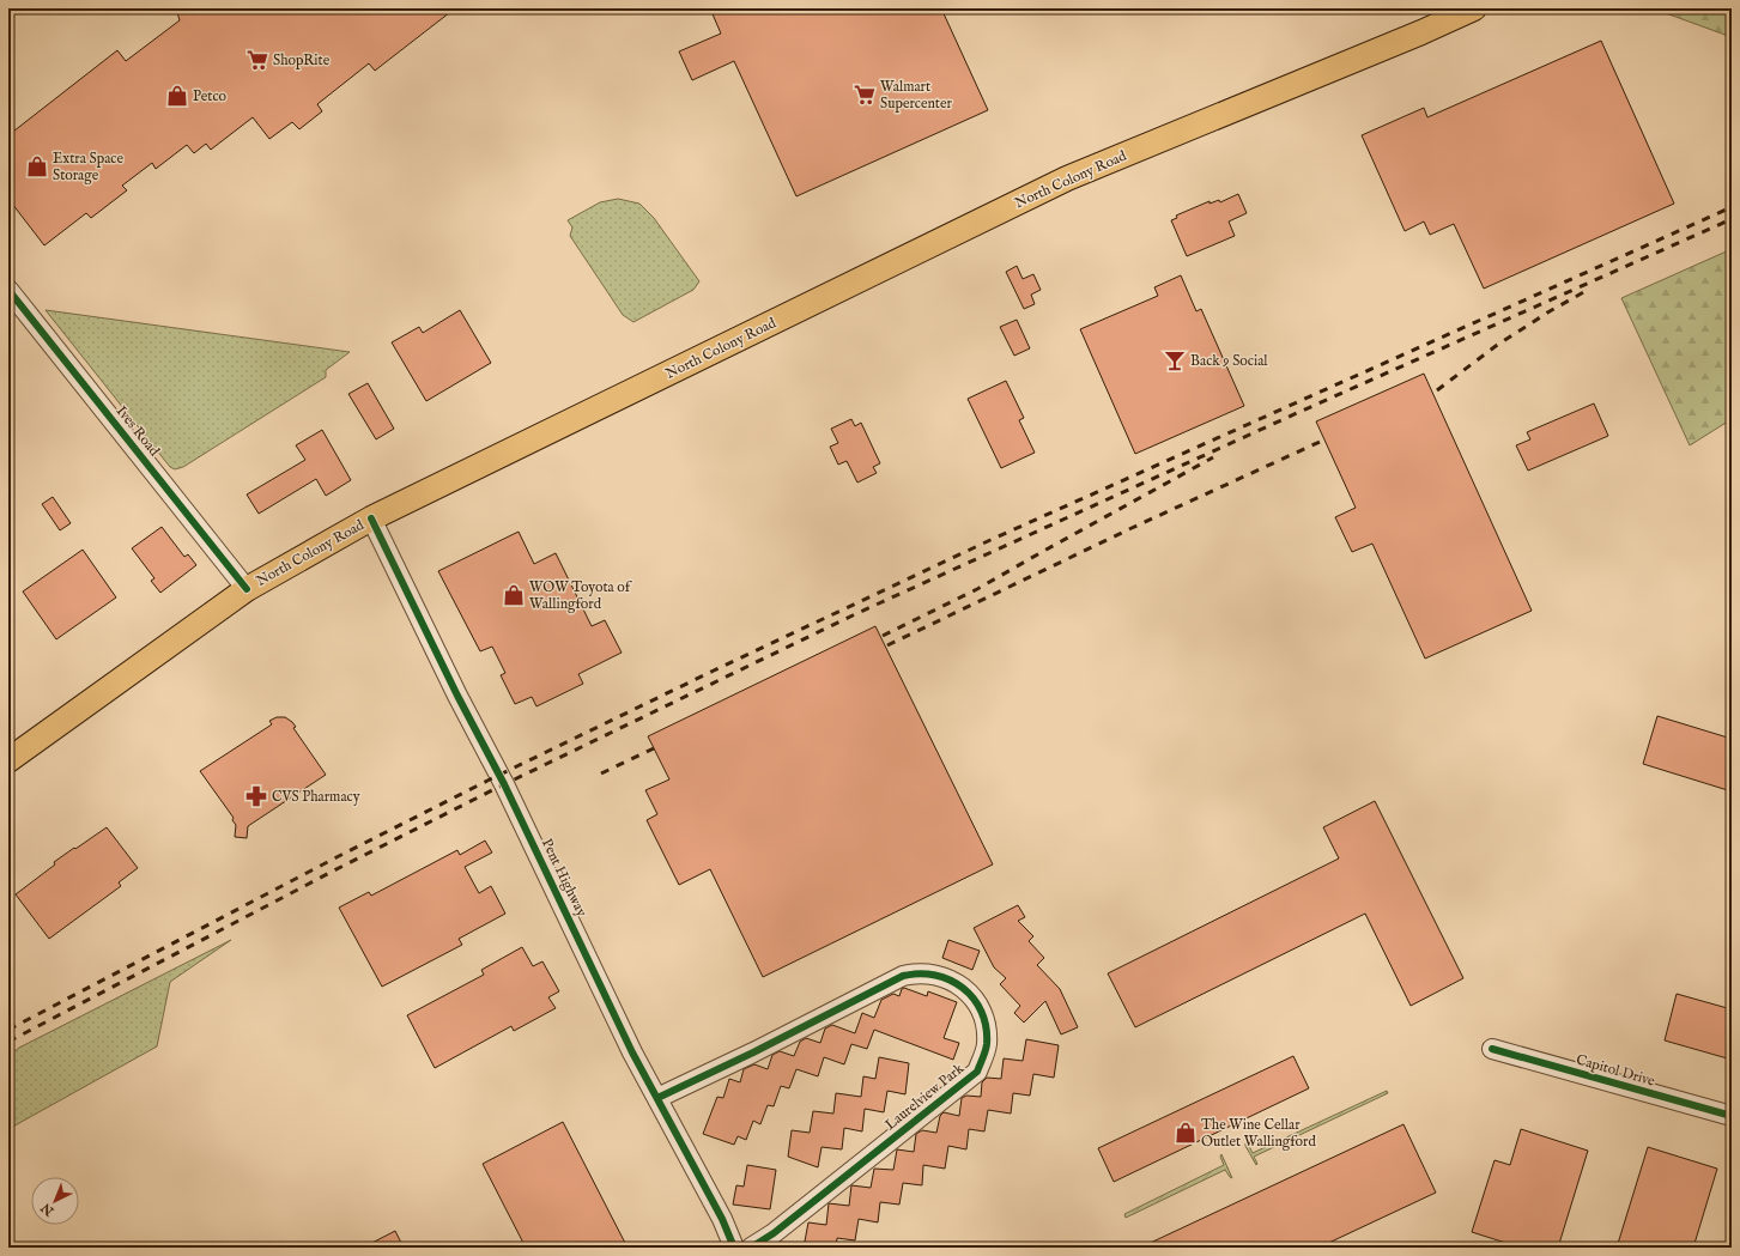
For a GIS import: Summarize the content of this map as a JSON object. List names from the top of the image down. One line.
{"streets":{"main road":["North Colony Road"],"street":["Ives Road","Pent Highway","Capitol Drive","Laurelview Park"]},"crossings":[["North Colony Road","Ives Road"],["North Colony Road","Pent Highway"],["Pent Highway","Laurelview Park"]],"places":{"supermarket":["ShopRite","Walmart Supercenter"],"shop":["Petco","Extra Space Storage","WOW Toyota of Wallingford","The Wine Cellar Outlet Wallingford"],"bar":["Back 9 Social"],"pharmacy":["CVS Pharmacy"]},"north":"bottom left"}
